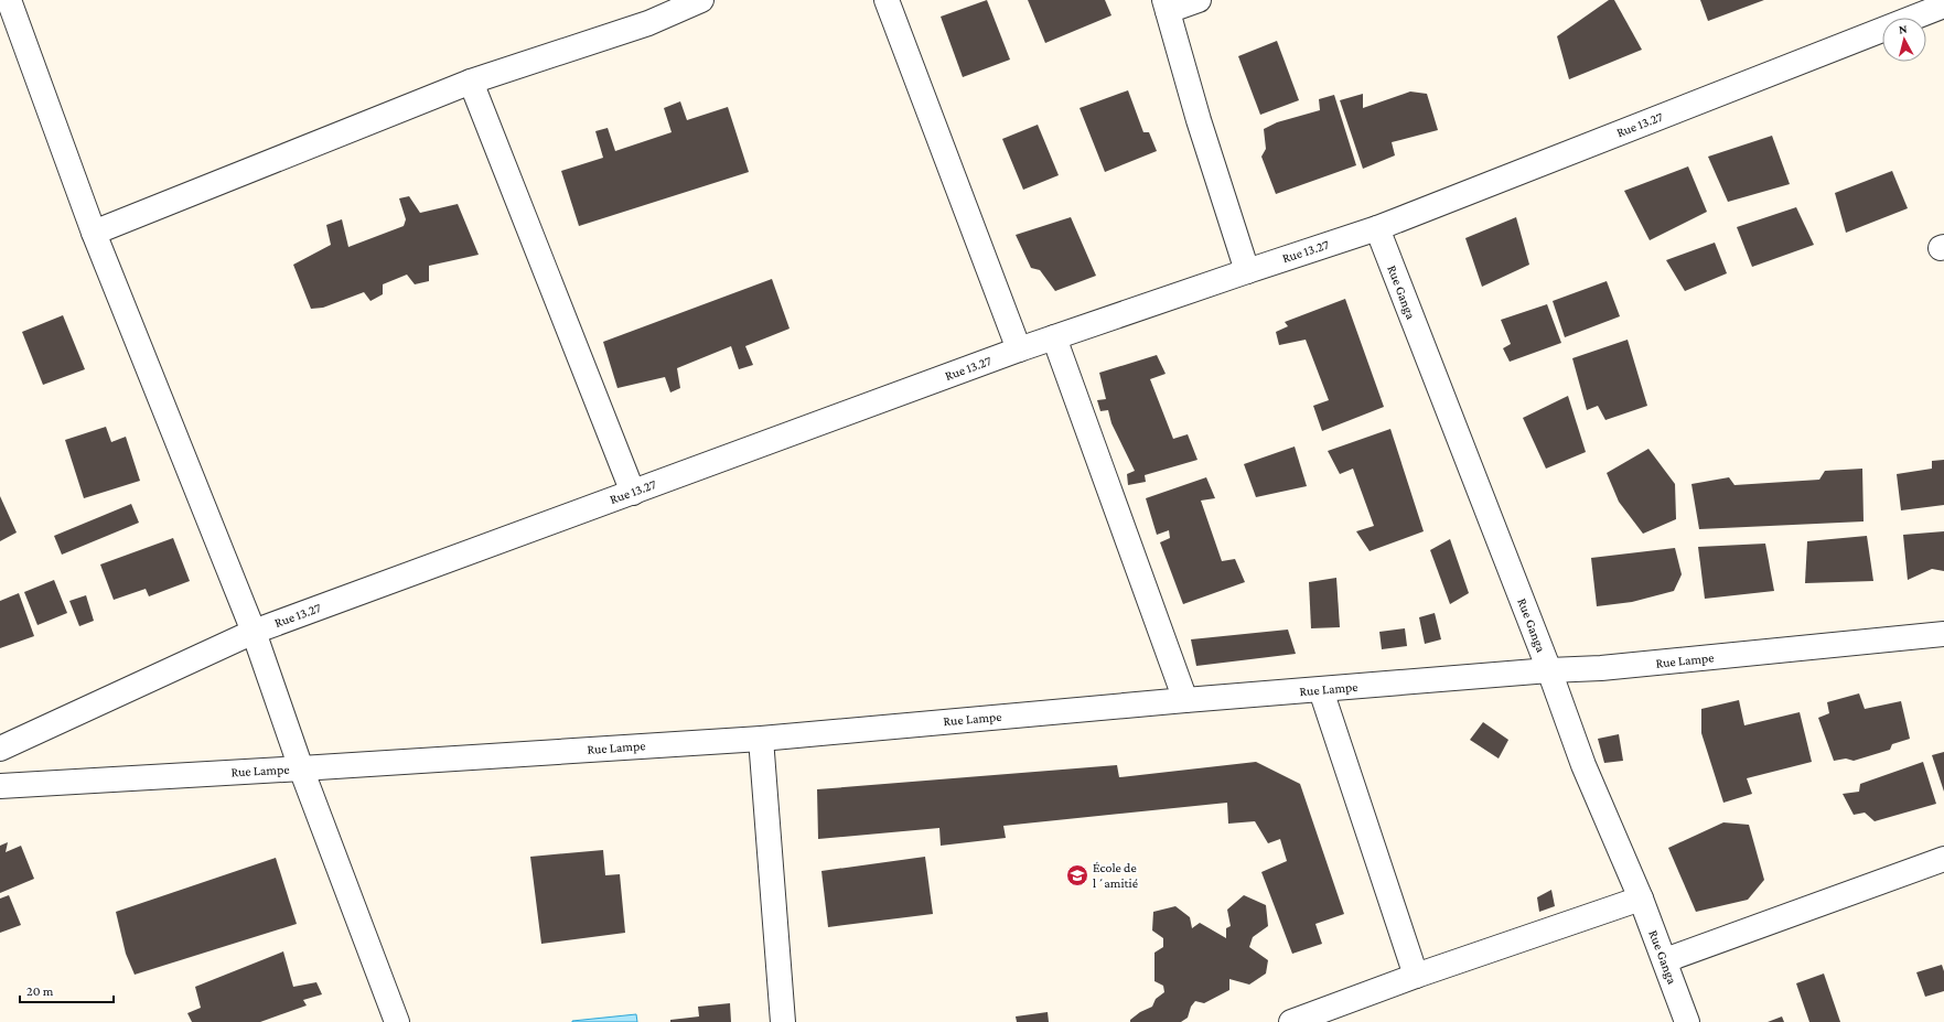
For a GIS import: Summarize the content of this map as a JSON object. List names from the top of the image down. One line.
{"streets":{"street":["Rue 13.27","Rue Ganga","Rue Lampe"]},"crossings":[["Rue 13.27","Rue Ganga"],["Rue Ganga","Rue Lampe"]],"places":{"school or university":["École de l´amitié"]},"scale_bar":"20 m","north":"top"}
